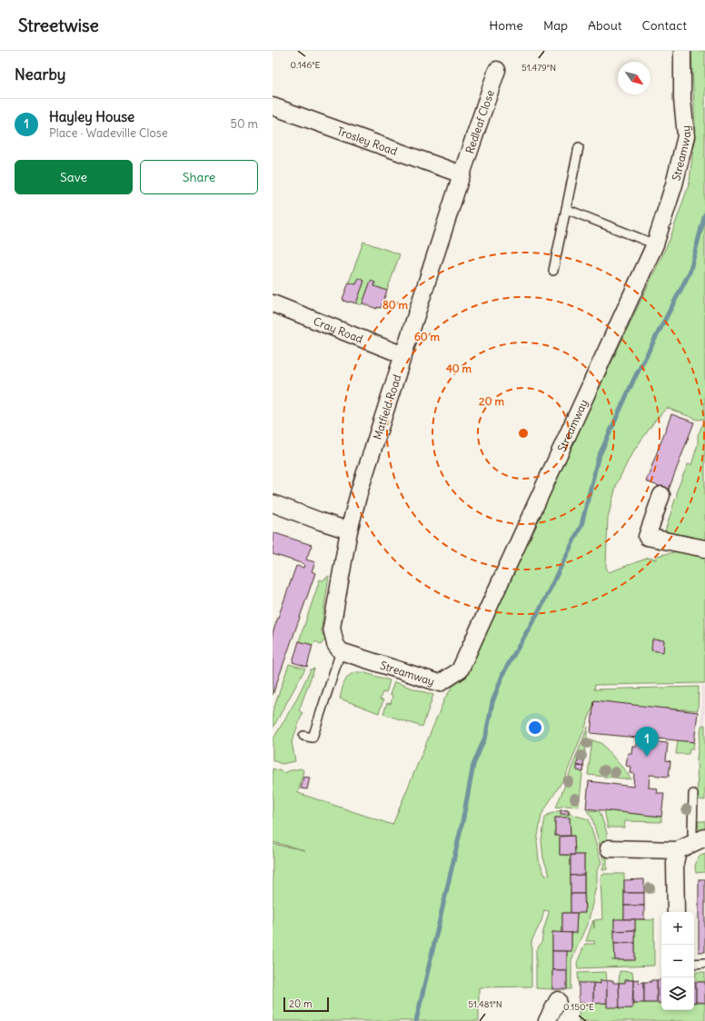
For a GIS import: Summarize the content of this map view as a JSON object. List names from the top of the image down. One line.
{"streets":{"street":["Redleaf Close","Trosley Road","Streamway","Cray Road","Matfield Road"]},"crossings":[["Redleaf Close","Trosley Road"],["Redleaf Close","Matfield Road"],["Trosley Road","Matfield Road"],["Streamway","Matfield Road"],["Cray Road","Matfield Road"]],"scale_bar":"20 m","north":"bottom right","page":{"header":"Streetwise","nav":["Home","Map","About","Contact"],"heading":"Nearby","list":[{"mark":"1","name":"Hayley House","note":"Place · Wadeville Close","value":"50 m"}],"buttons":["Save","Share"],"pins":"1","map_buttons":["+","−"],"scale":"20 m"},"coordinates":["0.146°E","51.479°N","51.481°N","0.150°E"],"rings":["80 m","60 m","40 m","20 m"]}
